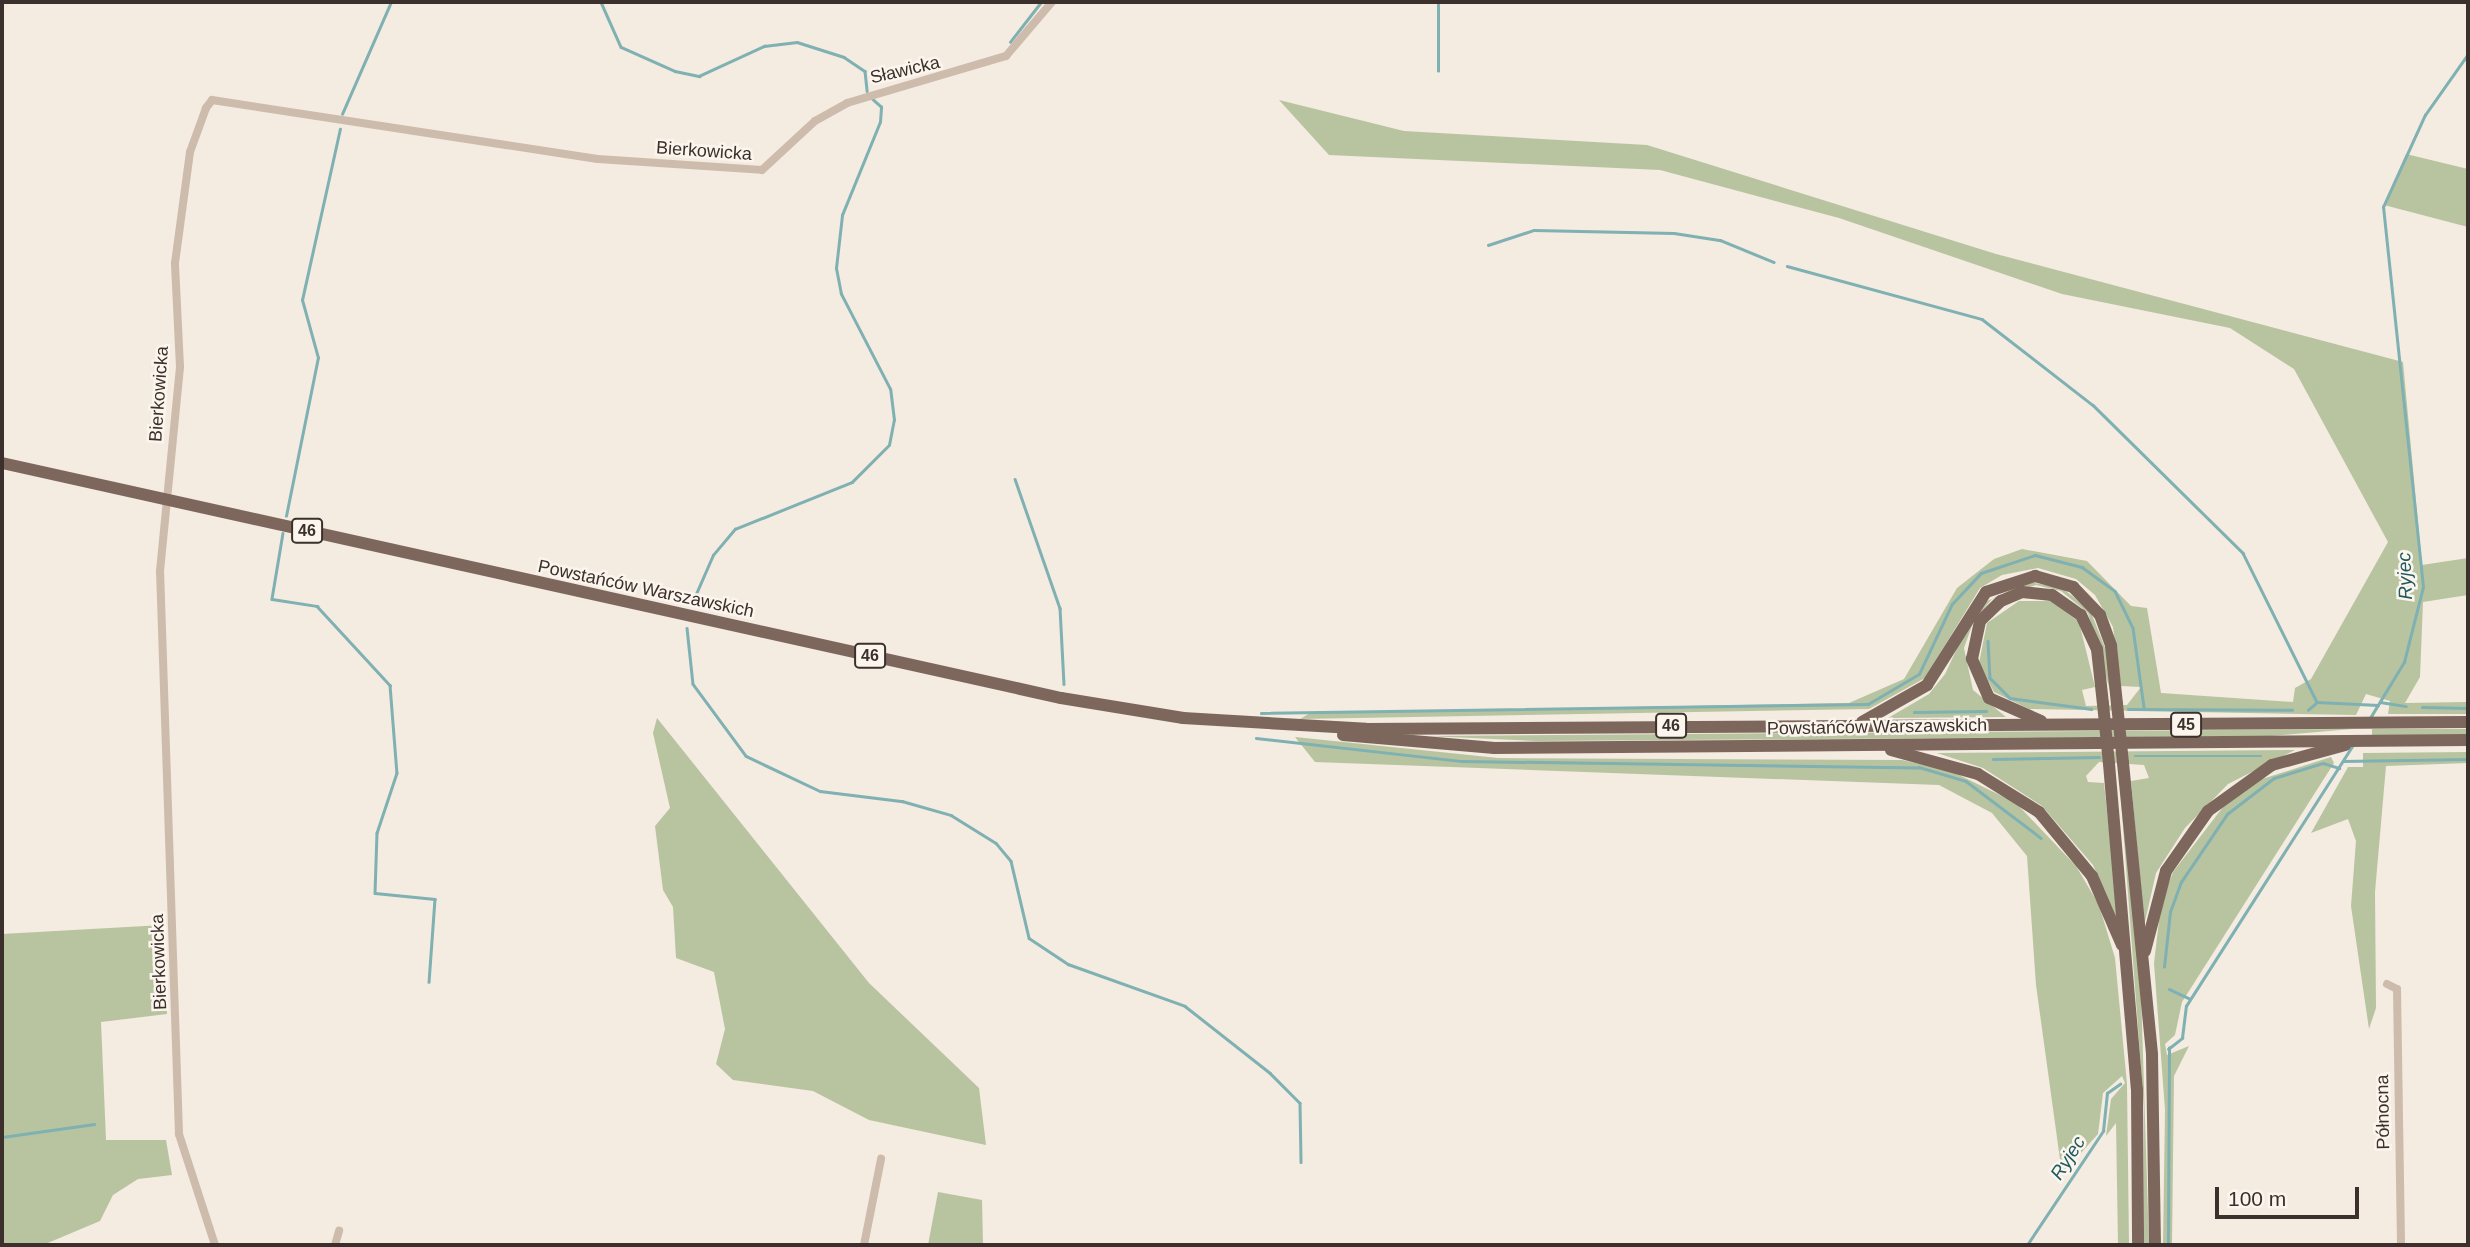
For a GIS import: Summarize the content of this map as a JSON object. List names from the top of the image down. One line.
{"streets":{"main road":["46","Powstańców Warszawskich","45"],"street":["Sławicka","Bierkowicka","Północna"]},"crossings":[["Sławicka","Bierkowicka"],["Bierkowicka","Powstańców Warszawskich"]],"water":["Ryjec"],"scale_bar":"100 m"}
